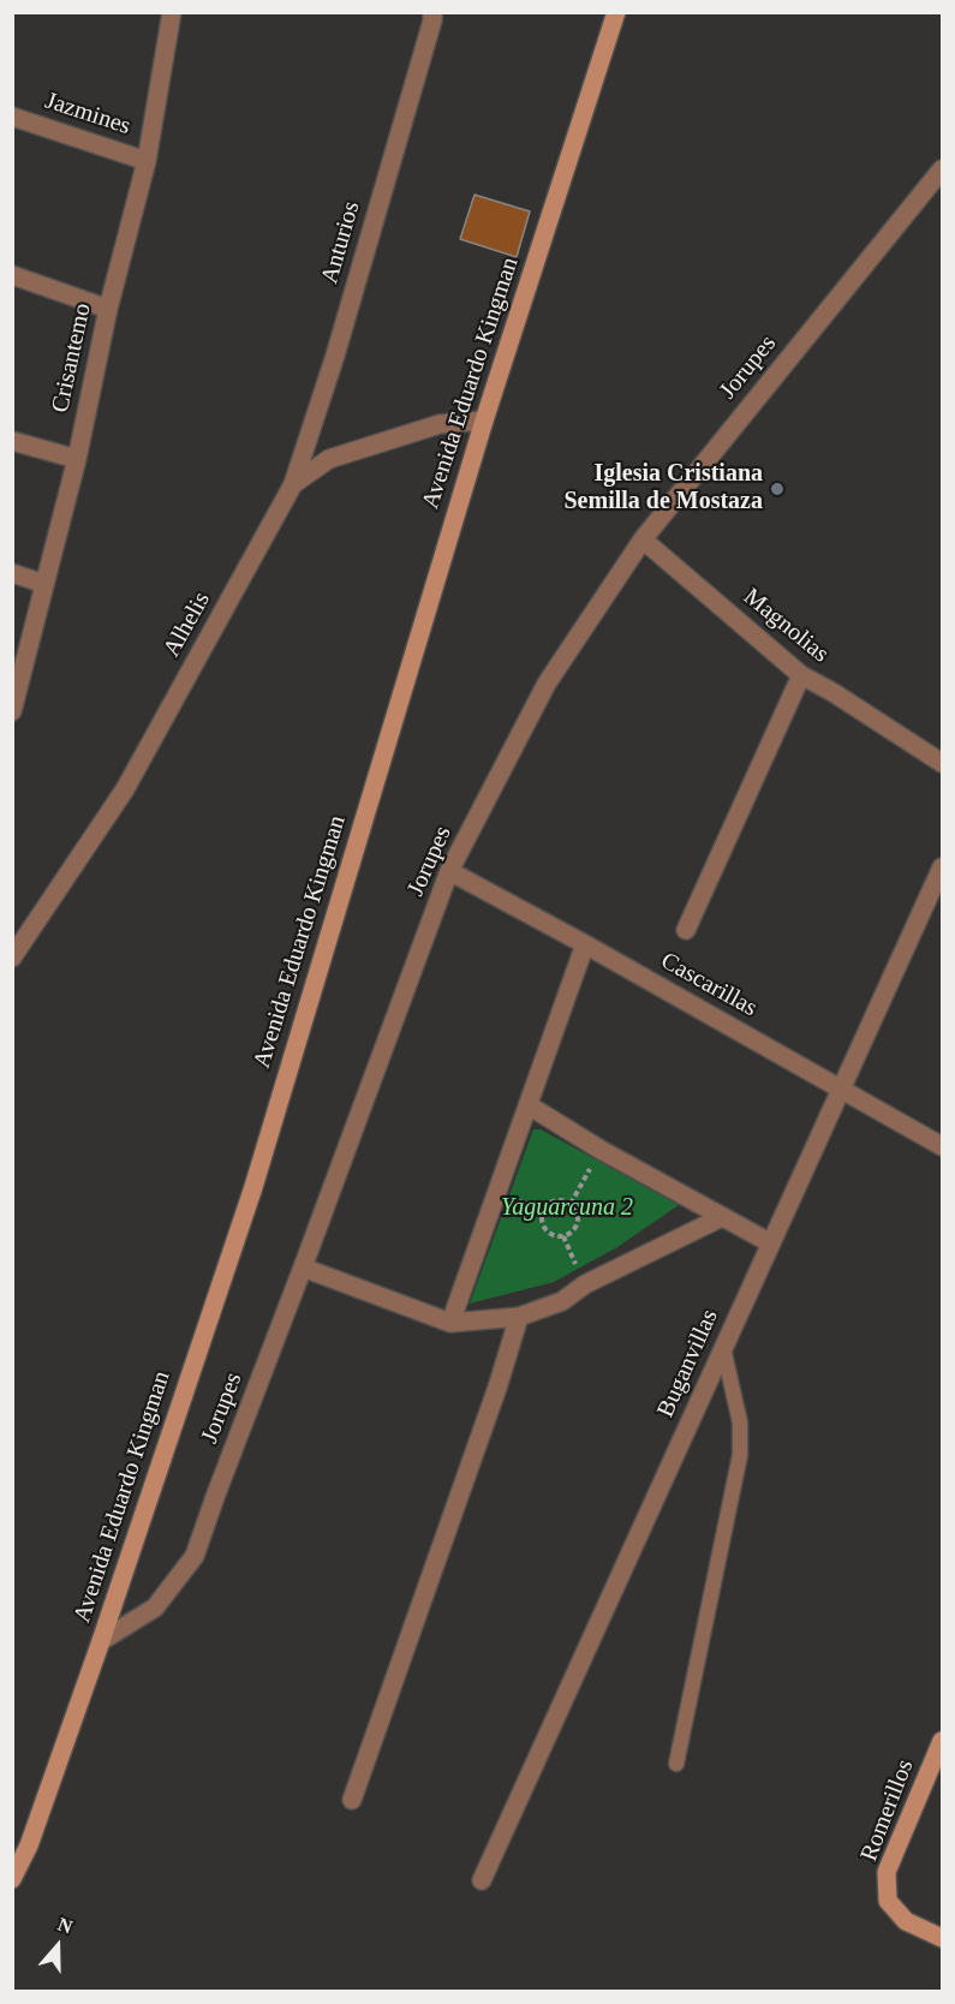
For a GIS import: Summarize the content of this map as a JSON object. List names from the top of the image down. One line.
{"streets":{"main road":["Avenida Eduardo Kingman","Romerillos"],"street":["Jazmines","Anturios","Crisantemo","Jorupes","Alhelis","Magnolias","Cascarillas","Buganvillas"]},"crossings":[["Jazmines","Crisantemo"],["Anturios","Alhelis"],["Jorupes","Avenida Eduardo Kingman"],["Jorupes","Magnolias"],["Jorupes","Cascarillas"],["Avenida Eduardo Kingman","Alhelis"],["Cascarillas","Buganvillas"]],"parks":["Yaguarcuna 2"],"places":["Iglesia Cristiana Semilla de Mostaza"],"north":"top"}
